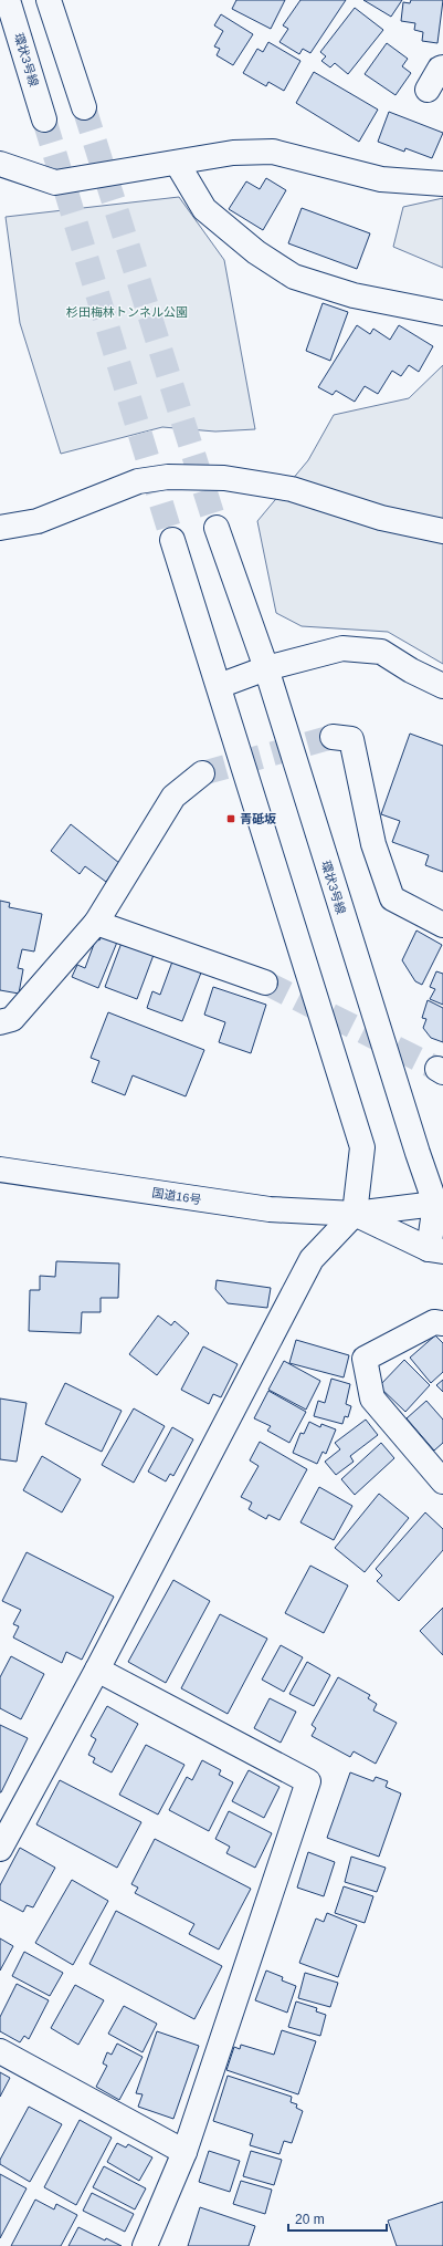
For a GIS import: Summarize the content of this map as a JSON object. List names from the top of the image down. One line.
{"streets":{"main road":["環状3号線","国道16号"]},"crossings":[["環状3号線","国道16号"]],"parks":["杉田梅林トンネル公園"],"places":{"transit":["青砥坂"]},"scale_bar":"20 m"}
